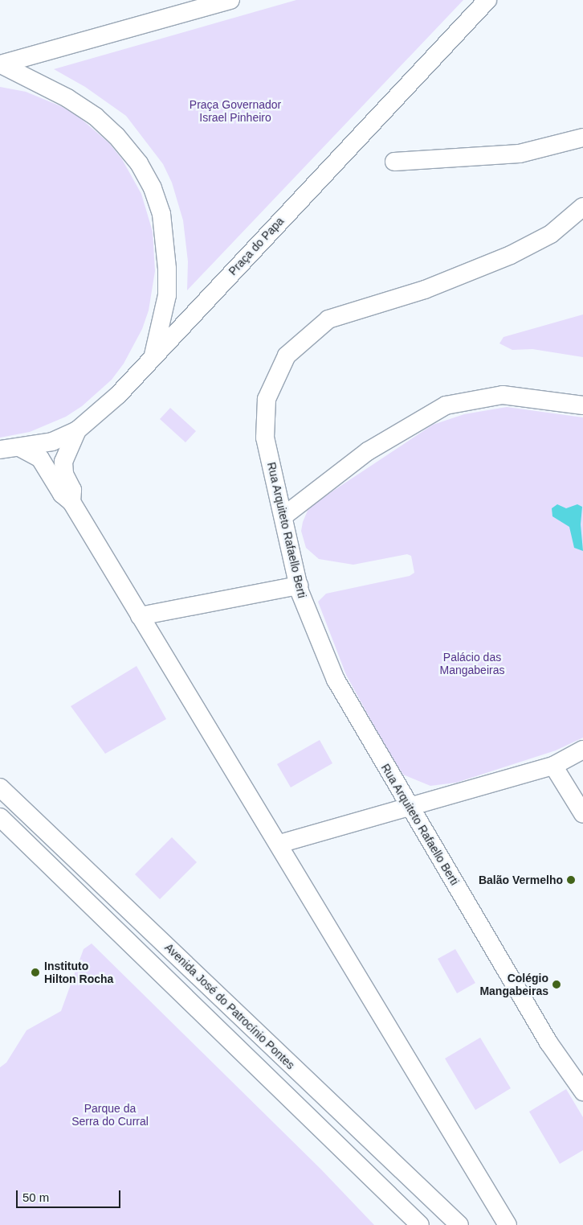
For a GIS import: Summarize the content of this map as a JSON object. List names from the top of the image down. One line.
{"streets":{"street":["Praça do Papa","Rua Arquiteto Rafaello Berti","Avenida José do Patrocínio Pontes"]},"parks":["Praça Governador Israel Pinheiro","Palácio das Mangabeiras","Parque da Serra do Curral"],"places":["Balão Vermelho","Instituto Hilton Rocha","Colégio Mangabeiras"],"scale_bar":"50 m"}
